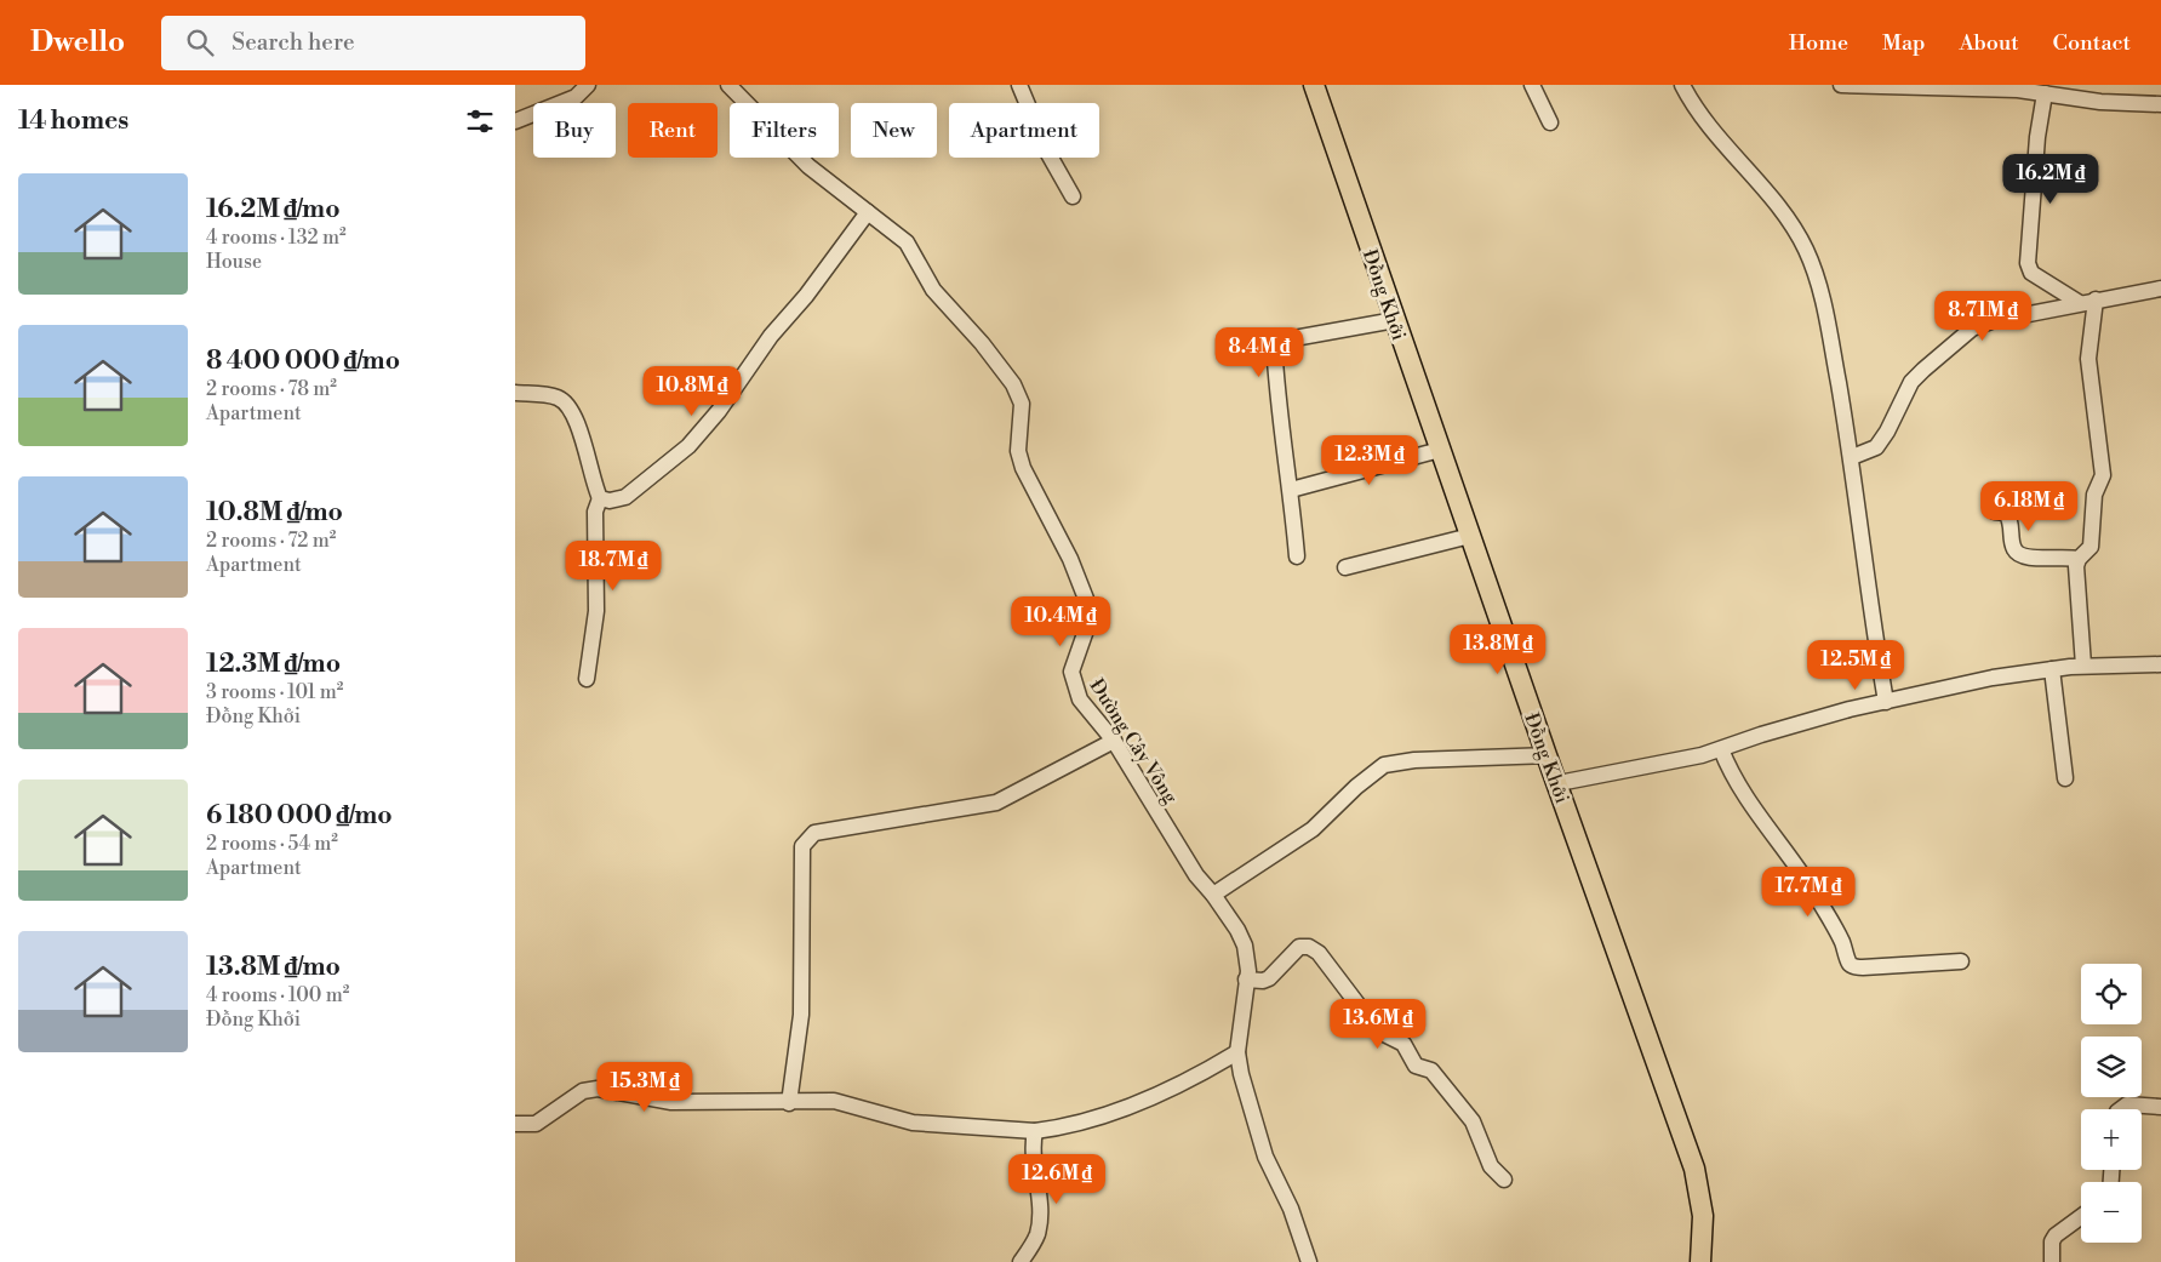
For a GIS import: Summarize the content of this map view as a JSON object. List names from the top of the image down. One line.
{"streets":{"main road":["Đồng Khởi"],"street":["Đường Cây Vông"]},"page":{"header":"Dwello","search":"Search here","nav":["Home","Map","About","Contact"],"heading":"14 homes","chip":["Buy","Rent","Filters","New","Apartment"],"price":["16.2M ₫","8.71M ₫","8.4M ₫","10.8M ₫","12.3M ₫","6.18M ₫","18.7M ₫","10.4M ₫","13.8M ₫","12.5M ₫","17.7M ₫","13.6M ₫","15.3M ₫","12.6M ₫"],"list":[{"name":"16.2M ₫/mo","note":"4 rooms · 132 m² · House"},{"name":"8 400 000 ₫/mo","note":"2 rooms · 78 m² · Apartment"},{"name":"10.8M ₫/mo","note":"2 rooms · 72 m² · Apartment"},{"name":"12.3M ₫/mo","note":"3 rooms · 101 m² · Đồng Khởi"},{"name":"6 180 000 ₫/mo","note":"2 rooms · 54 m² · Apartment"},{"name":"13.8M ₫/mo","note":"4 rooms · 100 m² · Đồng Khởi"}],"map_buttons":["+","−"]}}
